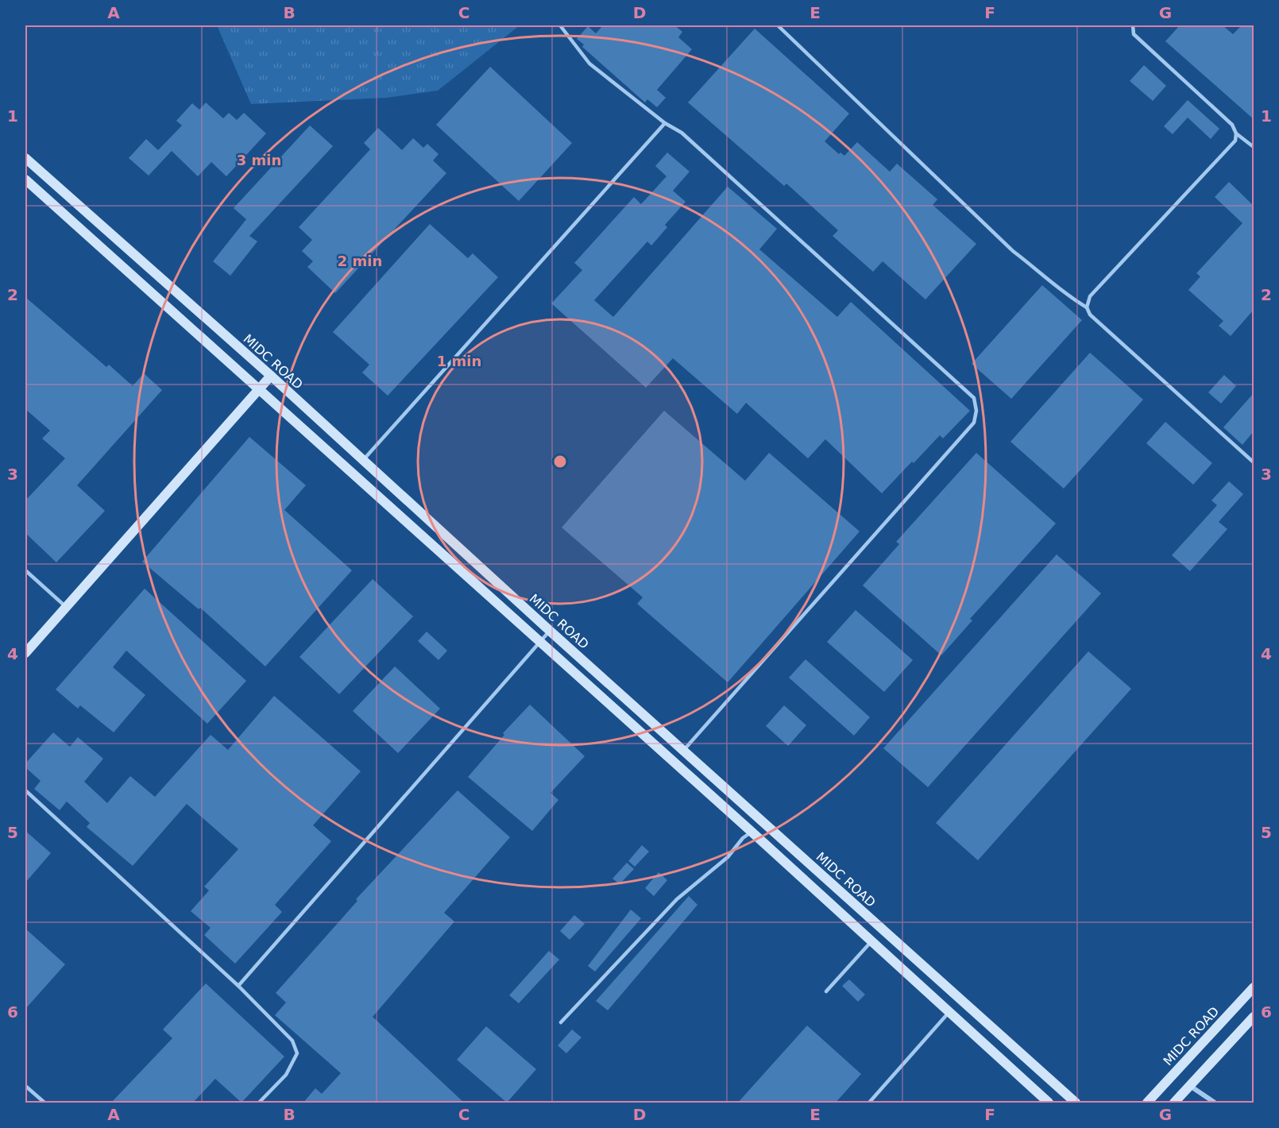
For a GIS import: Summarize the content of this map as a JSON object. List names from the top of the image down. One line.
{"streets":{"street":["MIDC ROAD"]},"grid":{"columns":["A","B","C","D","E","F","G"],"rows":["1","2","3","4","5","6"]},"rings":["3 min","2 min","1 min"]}
